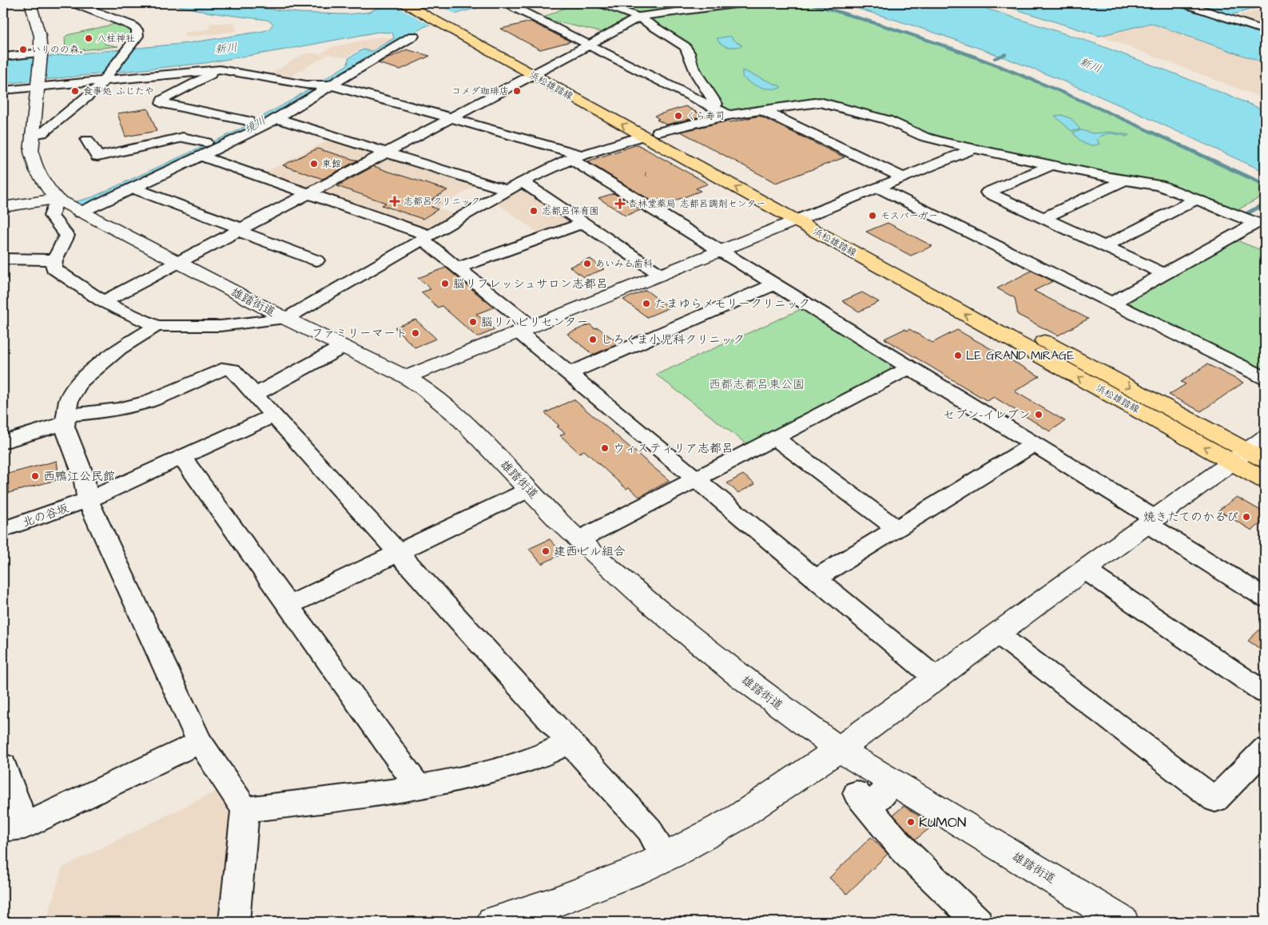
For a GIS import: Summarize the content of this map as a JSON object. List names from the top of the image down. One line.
{"streets":{"main road":["浜松雄踏線"],"street":["雄踏街道","北の谷坂"]},"water":["新川","境川"],"parks":["西都志都呂東公園"],"places":{"other":["八柱神社","いりのの森。","食事処 ふじたや","コメダ珈琲店","くら寿司","東館","志都呂保育園","モスバーガー","あいみる歯科","脳リフレッシュサロン志都呂","たまゆらメモリークリニック","脳リハビリセンター","ファミリーマート","しろくま小児科クリニック","LE GRAND MIRAGE","セブン-イレブン","ウィスティリア志都呂","西鴨江公民館","焼きたてのかるび","建西ビル組合","KUMON"],"health":["志都呂クリニック","杏林堂薬局 志都呂調剤センター"]},"house_numbers":["1"]}
